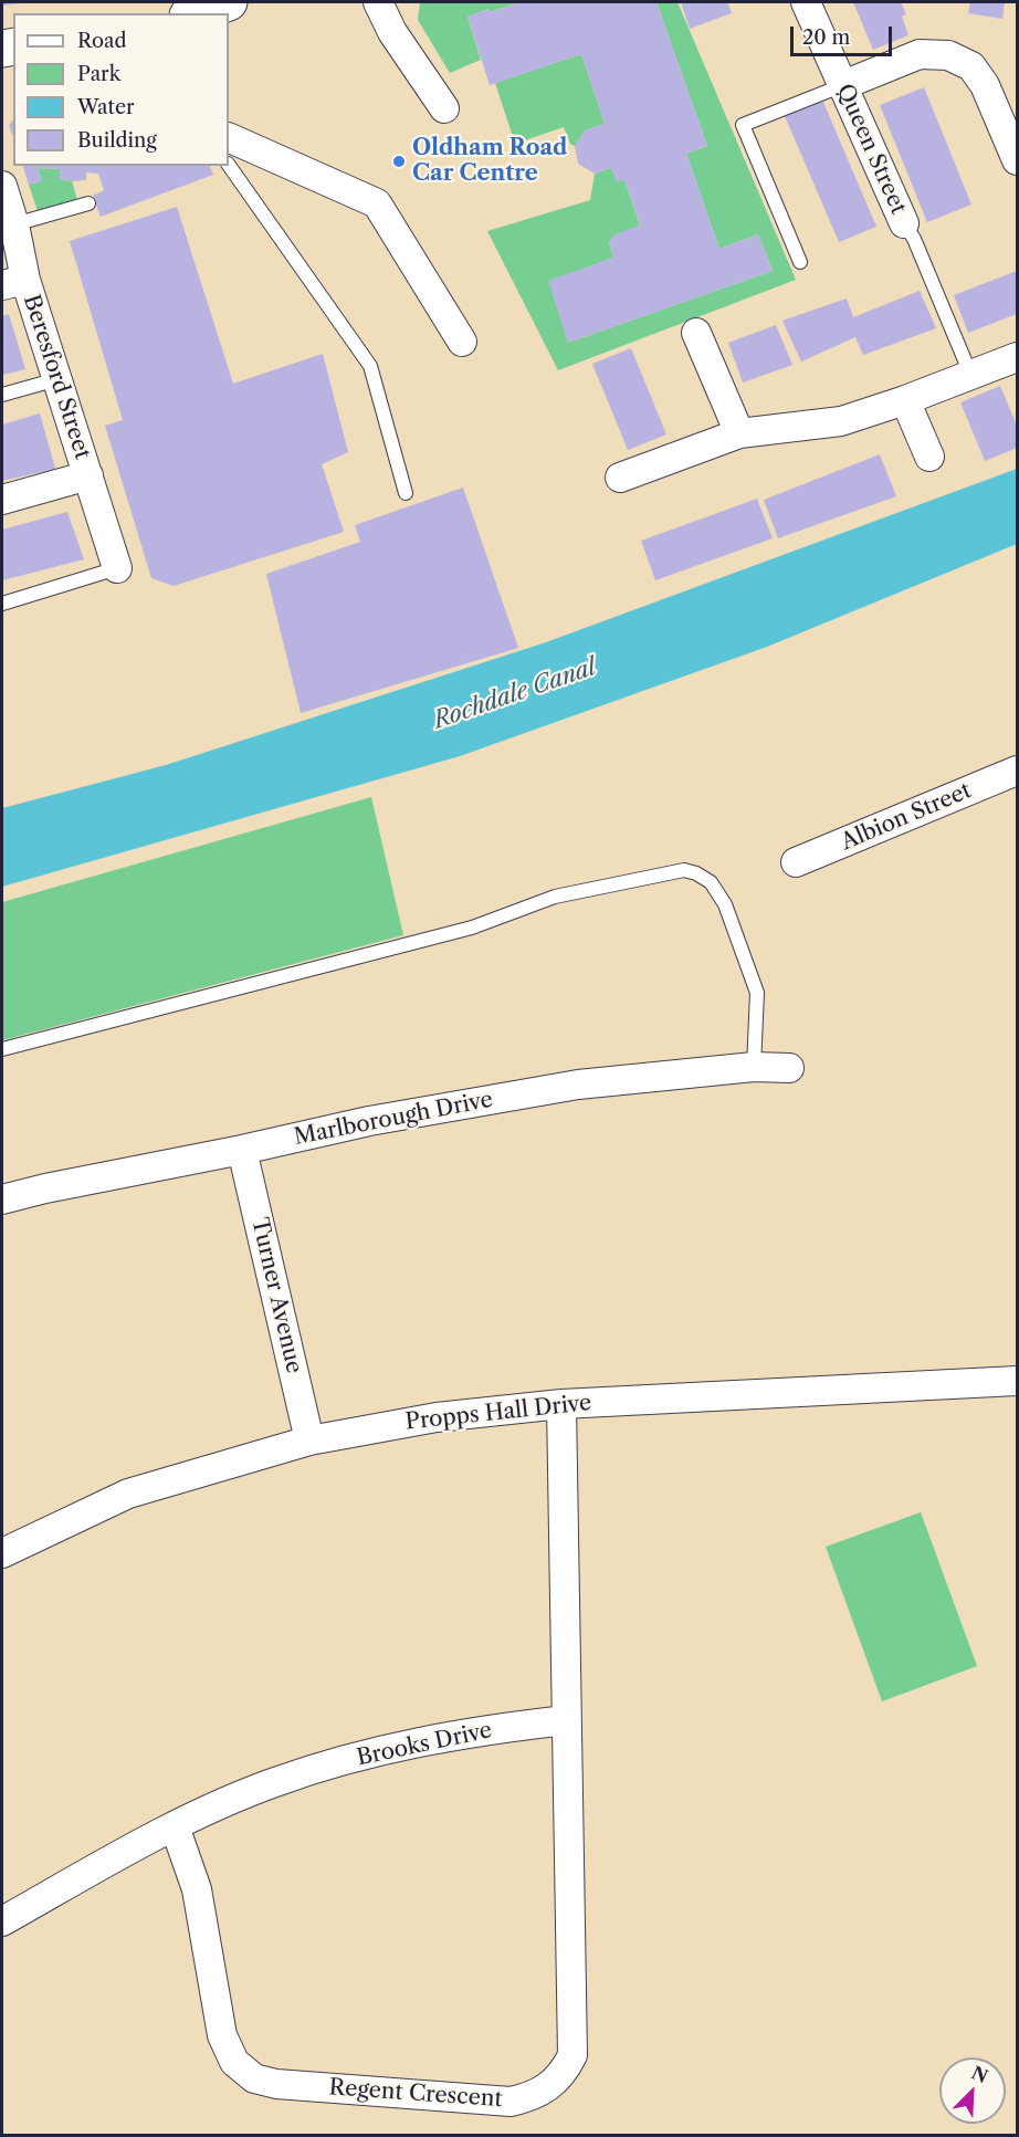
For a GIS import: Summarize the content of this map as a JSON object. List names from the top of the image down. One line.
{"streets":{"street":["Queen Street","Beresford Street","Albion Street","Marlborough Drive","Turner Avenue","Propps Hall Drive","Brooks Drive","Regent Crescent"]},"crossings":[["Marlborough Drive","Turner Avenue"],["Turner Avenue","Propps Hall Drive"],["Brooks Drive","Regent Crescent"]],"water":["Rochdale Canal"],"places":["Oldham Road Car Centre"],"legend":["Road","Park","Water","Building"],"scale_bar":"20 m","north":"top right"}
